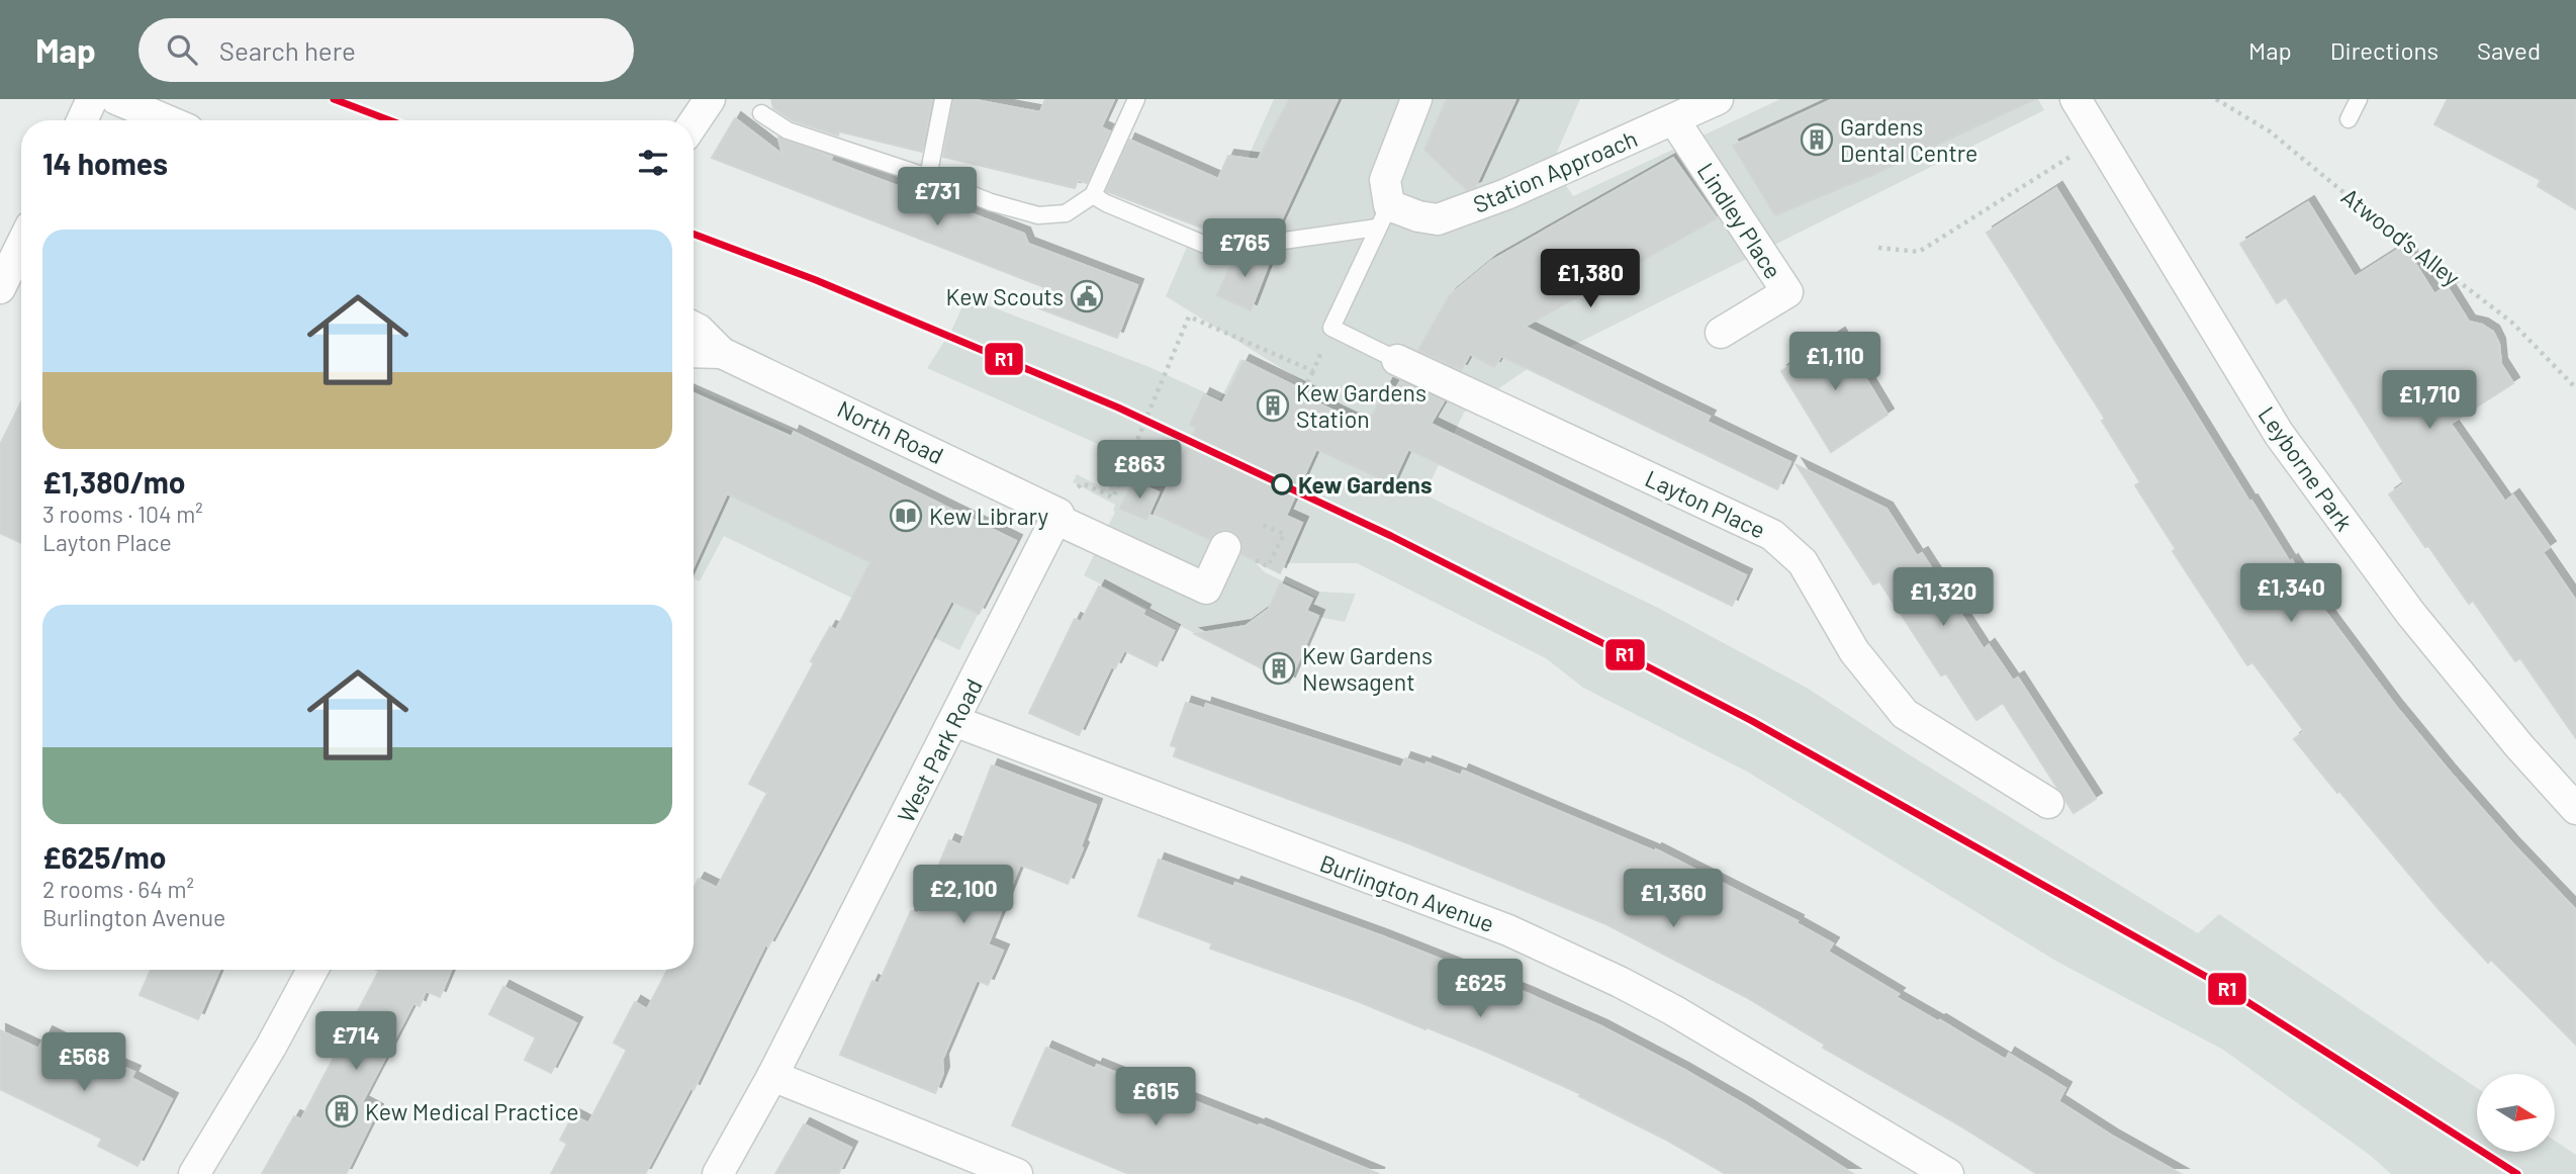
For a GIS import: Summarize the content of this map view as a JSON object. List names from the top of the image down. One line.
{"streets":{"street":["Station Approach","Lindley Place","North Road","Leyborne Park","Layton Place","West Park Road","Burlington Avenue"],"path":["Atwood’s Alley"]},"crossings":[["Station Approach","Lindley Place"],["North Road","West Park Road"],["West Park Road","Burlington Avenue"]],"places":{"building":["Gardens Dental Centre","Kew Gardens Station","Kew Gardens Newsagent","Kew Medical Practice"],"public building":["Kew Scouts"],"other":["Kew Gardens"],"library":["Kew Library"]},"lines":["transit line R1"],"north":"right","page":{"header":"Map","search":"Search here","nav":["Map","Directions","Saved"],"heading":"14 homes","price":["£731","£765","£1,380","£1,110","£1,710","£863","£1,340","£1,320","£2,100","£1,360","£625","£714","£568","£615"],"list":[{"name":"£1,380/mo","note":"3 rooms · 104 m² · Layton Place"},{"name":"£625/mo","note":"2 rooms · 64 m² · Burlington Avenue"}]}}
